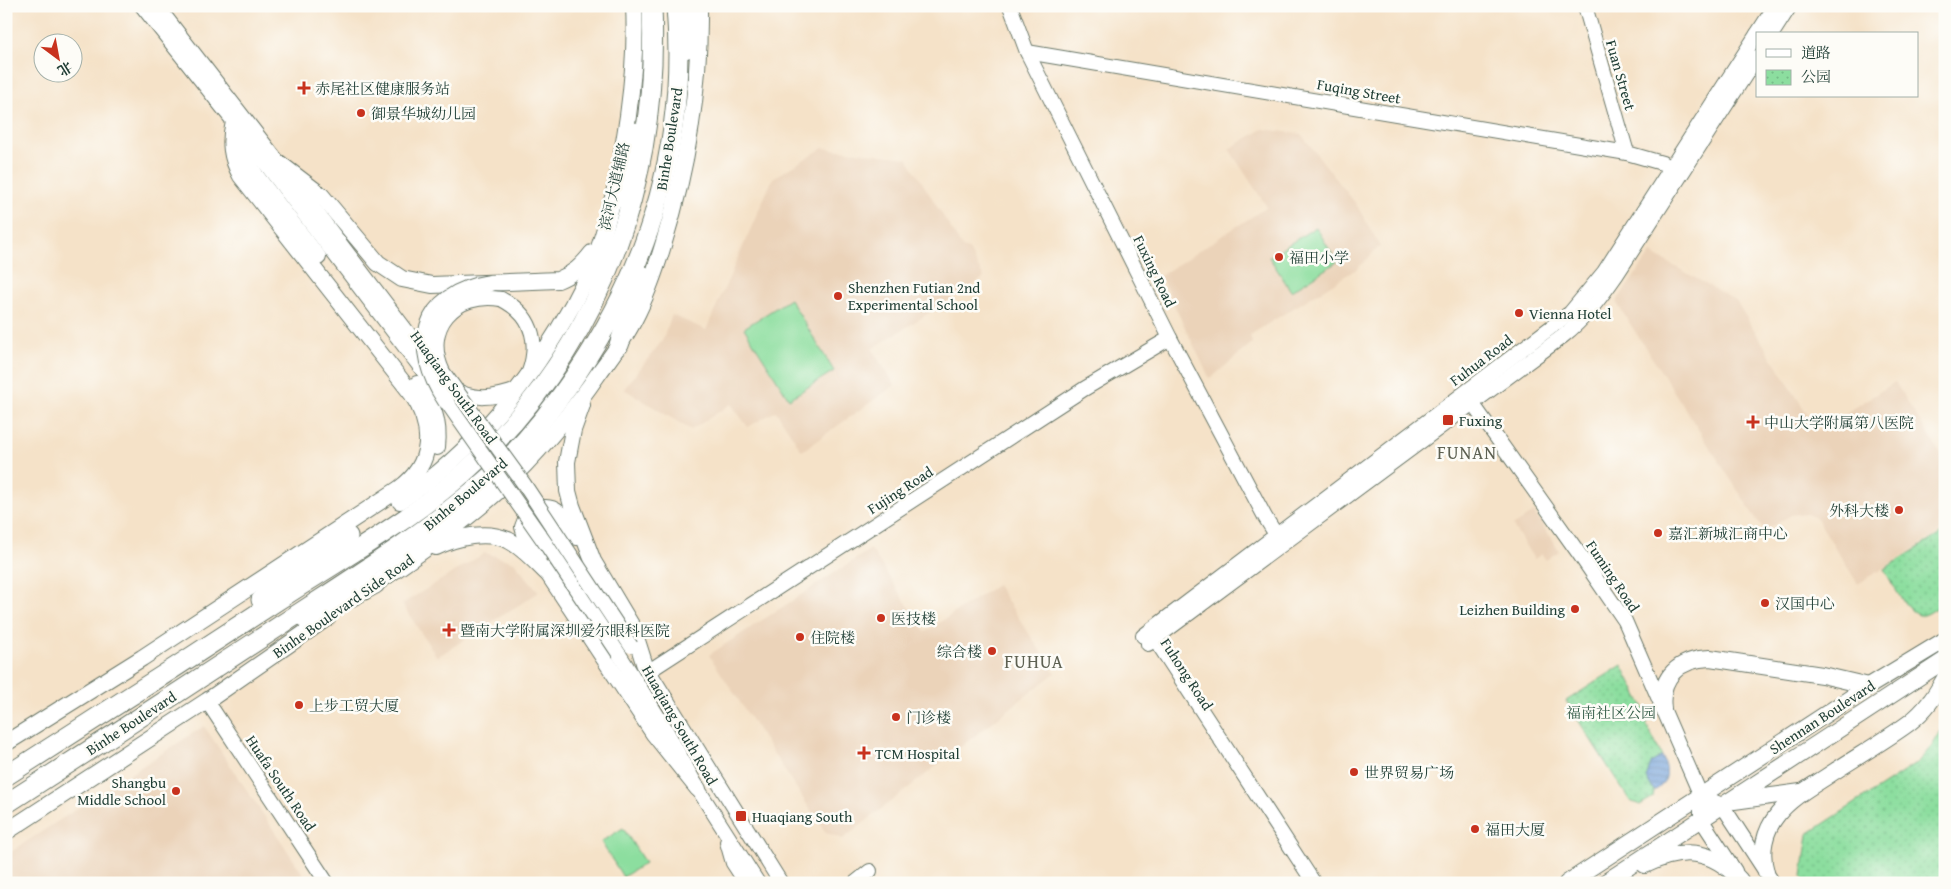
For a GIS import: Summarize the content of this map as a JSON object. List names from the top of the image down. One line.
{"streets":{"highway":["Binhe Boulevard"],"main road":["Fuan Street","Fuqing Street","滨河大道辅路","Fuxing Road","Fuhua Road","Huaqiang South Road","Fujing Road","Fuming Road","Binhe Boulevard Side Road","Fuhong Road","Shennan Boulevard","Huafa South Road"]},"crossings":[["Fuan Street","Fuqing Street"],["Fuqing Street","Fuxing Road"],["Fuqing Street","Fuhua Road"],["滨河大道辅路","Huaqiang South Road"],["Fuxing Road","Fuhua Road"],["Fuxing Road","Fujing Road"],["Fuhua Road","Fuming Road"],["Fuhua Road","Fuhong Road"],["Huaqiang South Road","Fujing Road"],["Fuming Road","Shennan Boulevard"],["Binhe Boulevard Side Road","Huafa South Road"]],"districts":["FUNAN","FUHUA"],"parks":["福南社区公园"],"places":{"health":["赤尾社区健康服务站","中山大学附属第八医院","暨南大学附属深圳爱尔眼科医院","TCM Hospital"],"other":["御景华城幼儿园","福田小学","Shenzhen Futian 2nd Experimental School","Vienna Hotel","外科大楼","嘉汇新城汇商中心","汉国中心","Leizhen Building","医技楼","住院楼","综合楼","上步工贸大厦","门诊楼","世界贸易广场","Shangbu Middle School","福田大厦"],"transit":["Fuxing","Huaqiang South"]},"legend":["道路","公园"],"north":"bottom right"}
